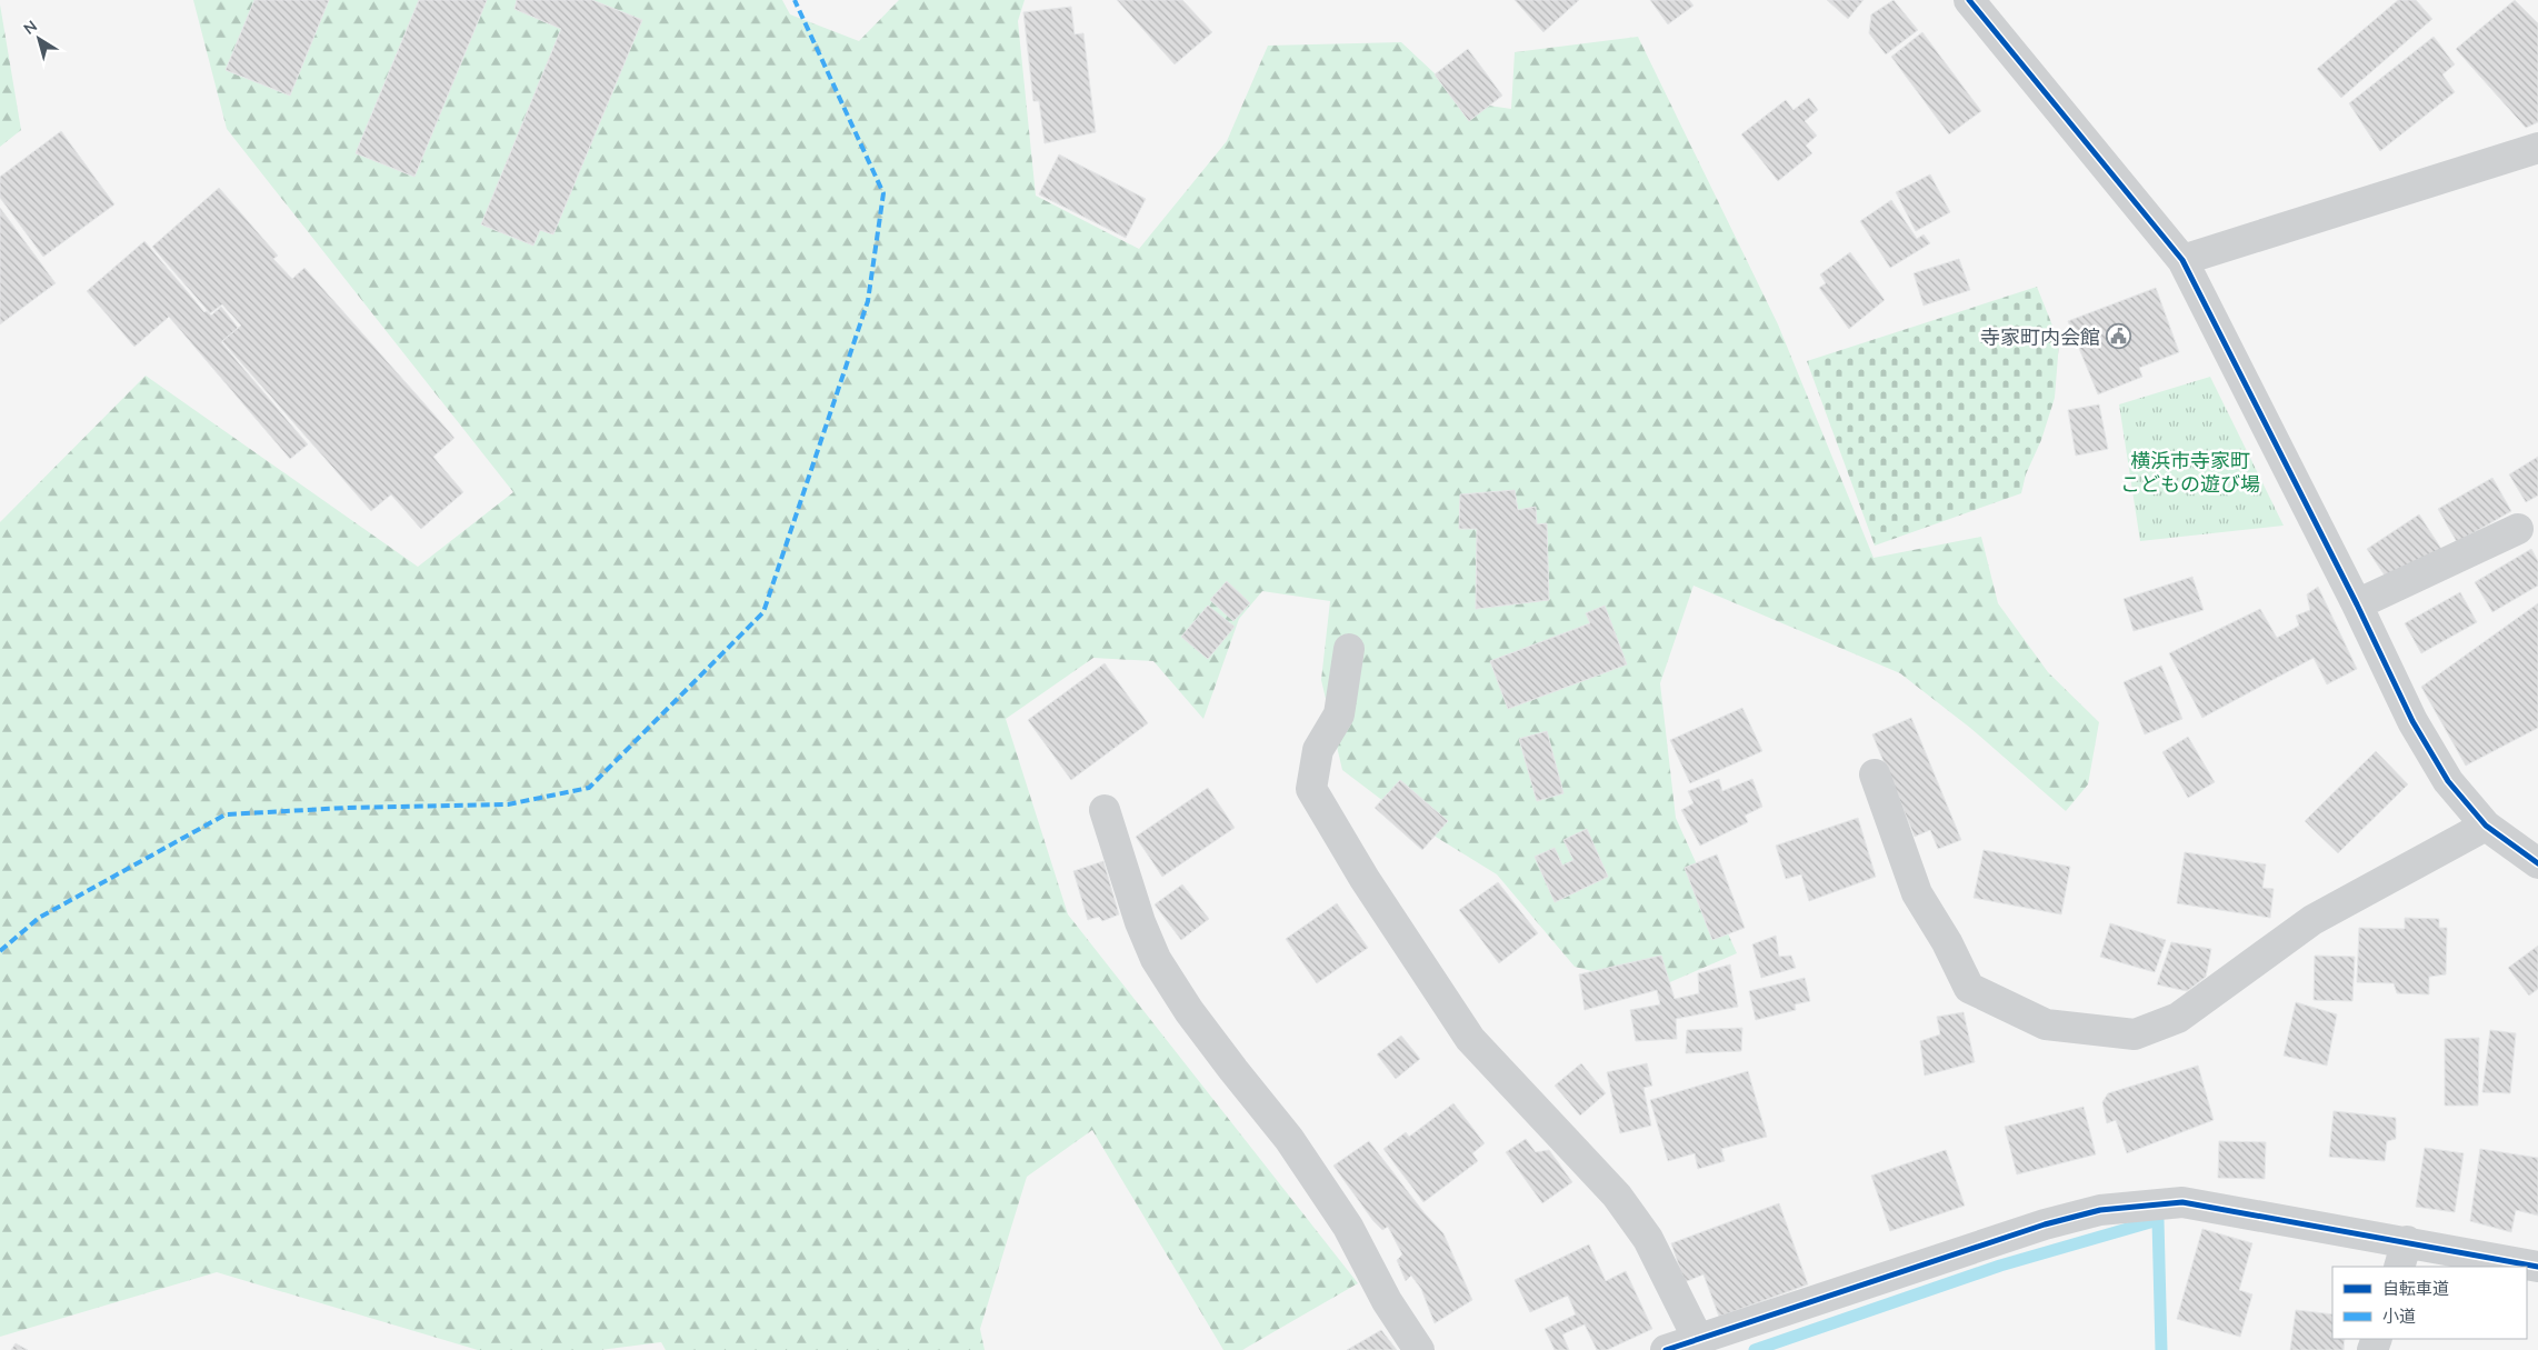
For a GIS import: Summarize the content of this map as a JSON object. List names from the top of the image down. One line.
{"parks":["横浜市寺家町 こどもの遊び場"],"places":{"public building":["寺家町内会館"]},"legend":["自転車道","小道"],"north":"top left"}
